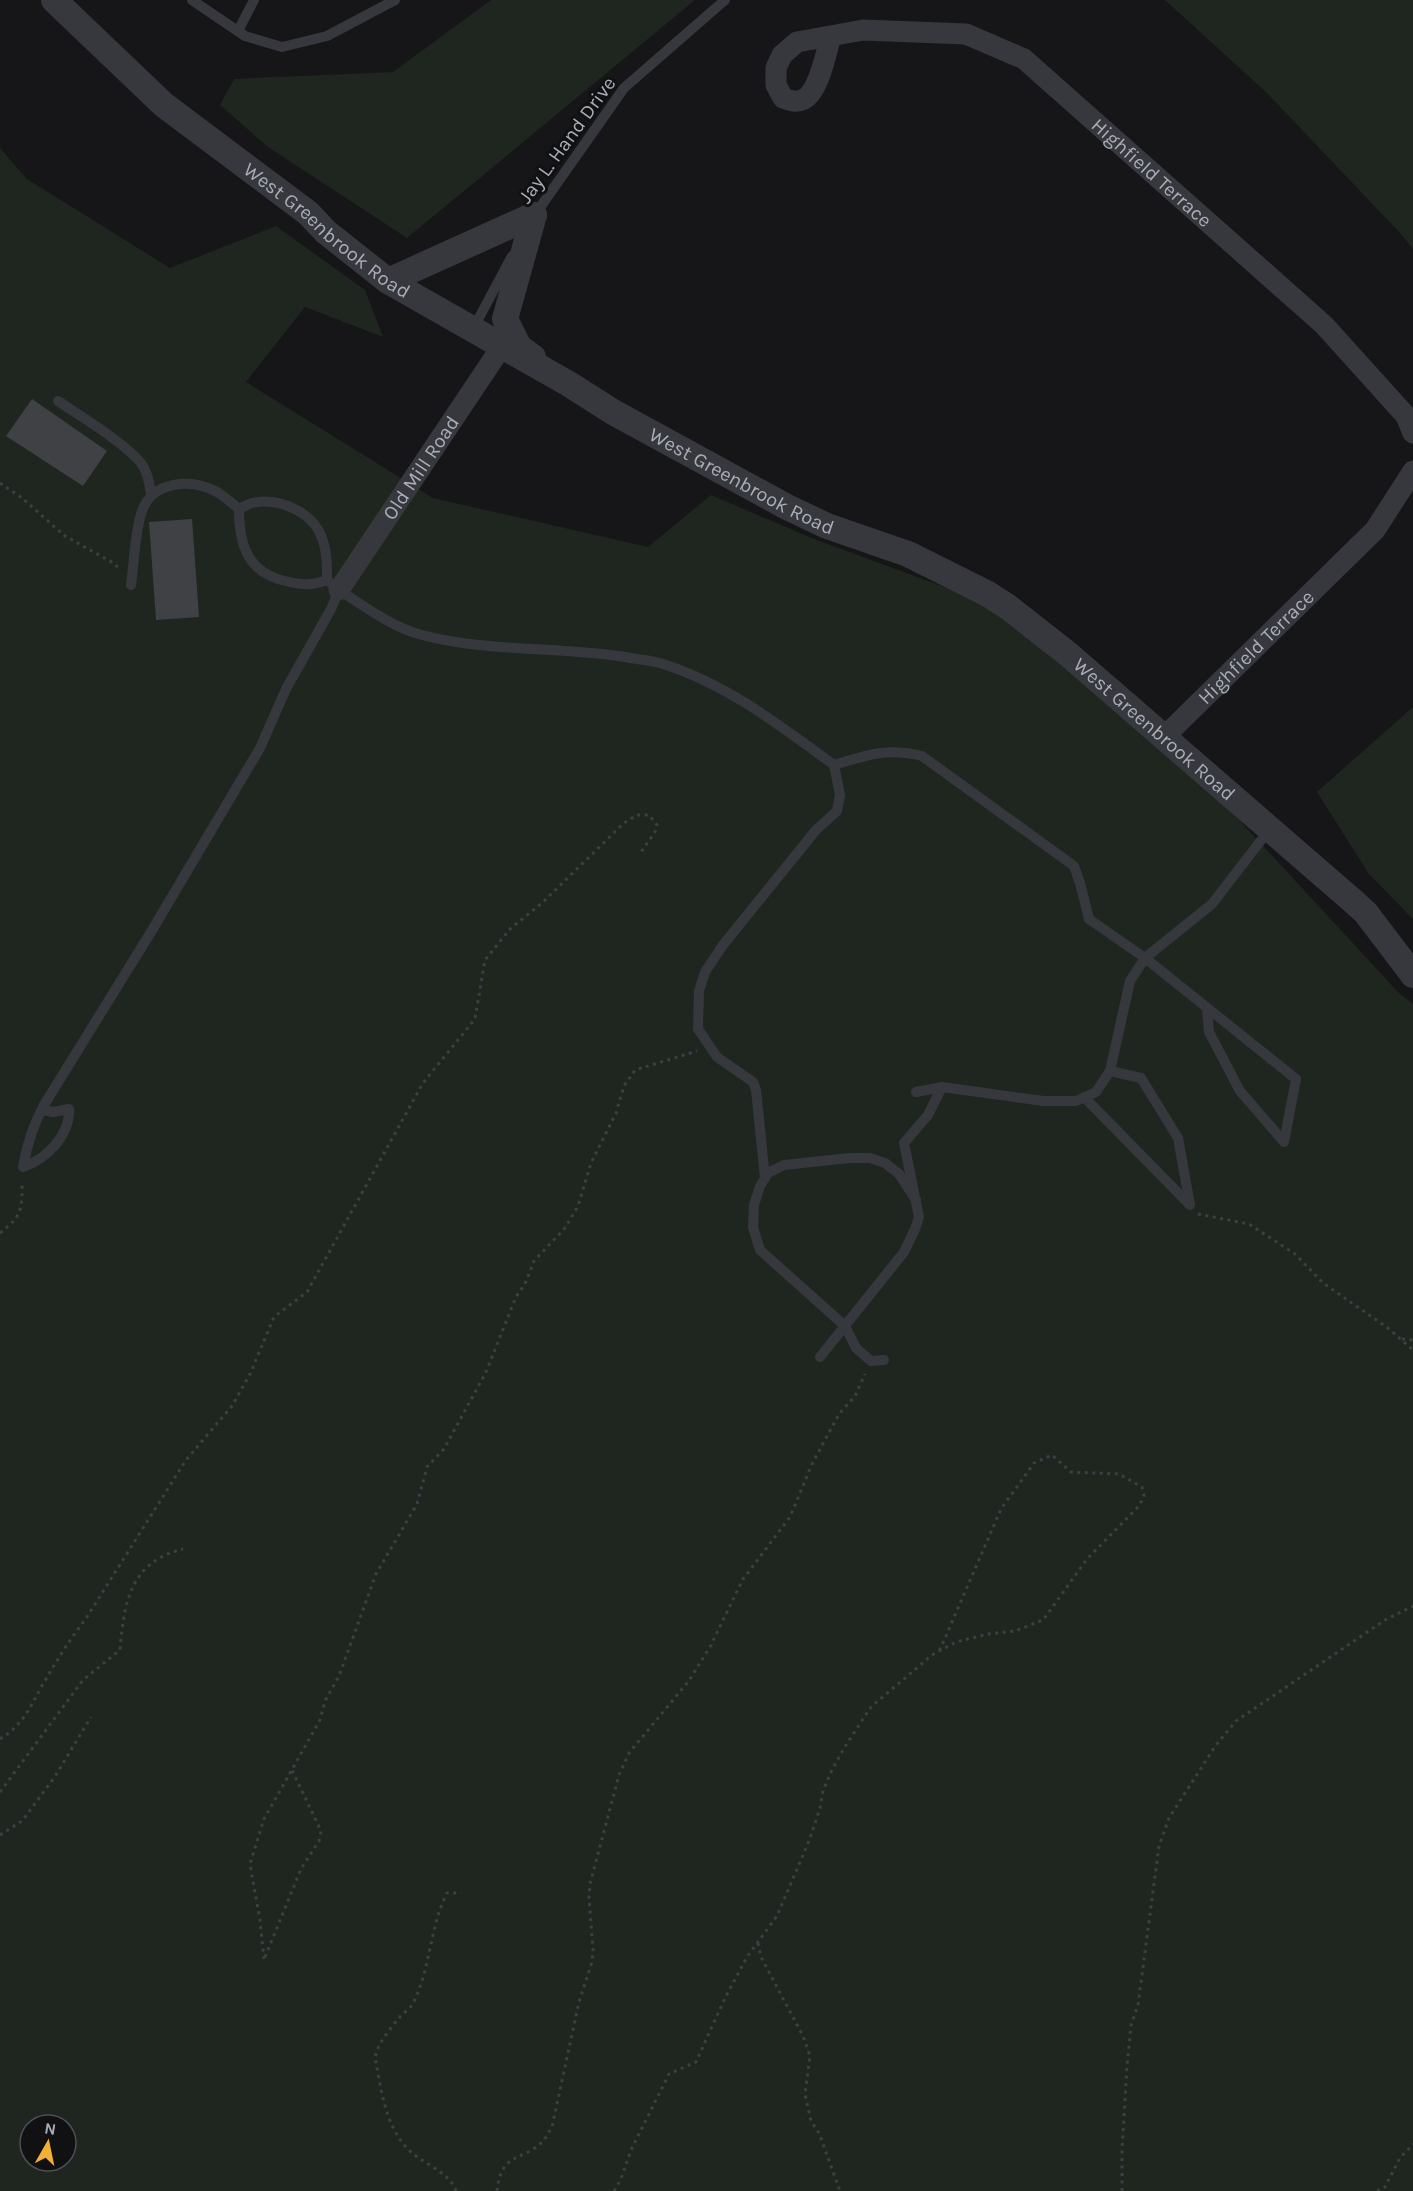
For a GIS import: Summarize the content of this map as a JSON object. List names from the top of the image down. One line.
{"streets":{"street":["Highfield Terrace","West Greenbrook Road","Old Mill Road"],"lane":["Jay L. Hand Drive"]},"crossings":[["Jay L. Hand Drive","West Greenbrook Road"],["Highfield Terrace","West Greenbrook Road"],["West Greenbrook Road","Old Mill Road"]],"north":"top"}
